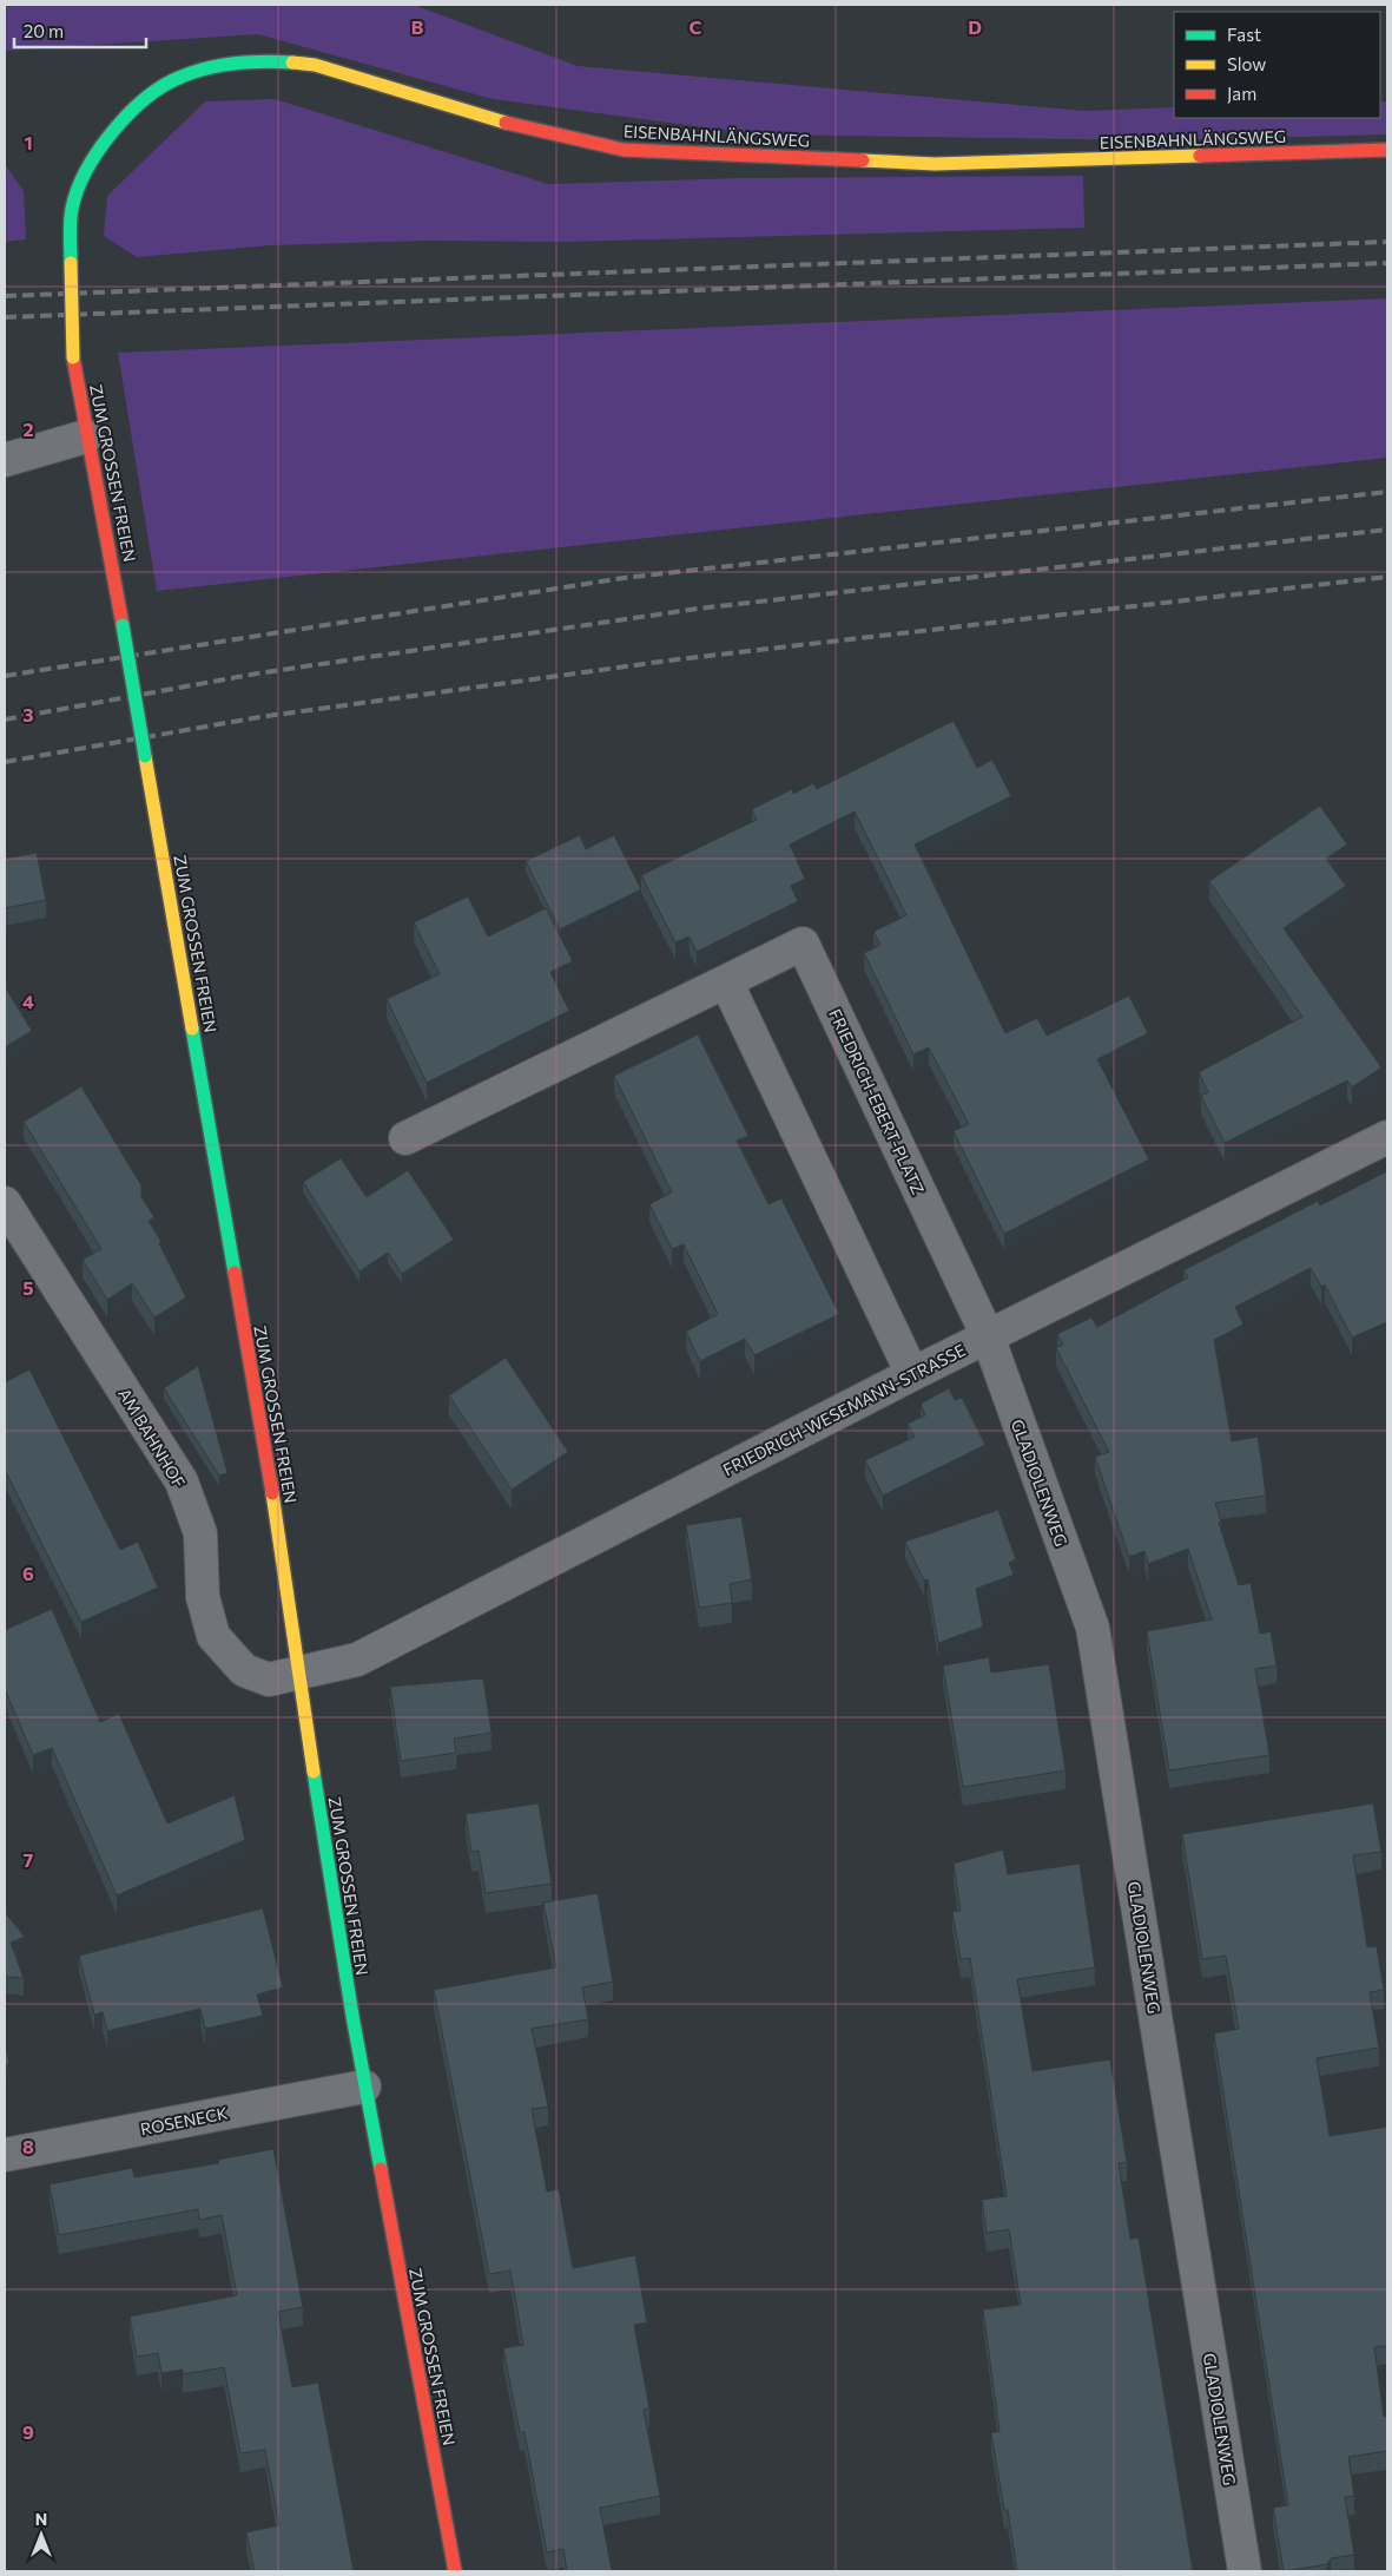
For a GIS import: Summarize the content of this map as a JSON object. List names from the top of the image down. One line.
{"streets":{"street":["EISENBAHNLÄNGSWEG","ZUM GROSSEN FREIEN","FRIEDRICH-EBERT-PLATZ","FRIEDRICH-WESEMANN-STRASSE","AM BAHNHOF","GLADIOLENWEG","ROSENECK"]},"crossings":[["EISENBAHNLÄNGSWEG","ZUM GROSSEN FREIEN"],["ZUM GROSSEN FREIEN","FRIEDRICH-WESEMANN-STRASSE"],["ZUM GROSSEN FREIEN","AM BAHNHOF"],["ZUM GROSSEN FREIEN","ROSENECK"],["FRIEDRICH-EBERT-PLATZ","FRIEDRICH-WESEMANN-STRASSE"],["FRIEDRICH-EBERT-PLATZ","GLADIOLENWEG"],["FRIEDRICH-WESEMANN-STRASSE","AM BAHNHOF"],["FRIEDRICH-WESEMANN-STRASSE","GLADIOLENWEG"]],"legend":["Fast","Slow","Jam"],"scale_bar":"20 m","north":"top","grid":{"columns":["B","C","D"],"rows":["1","2","3","4","5","6","7","8","9"]}}
